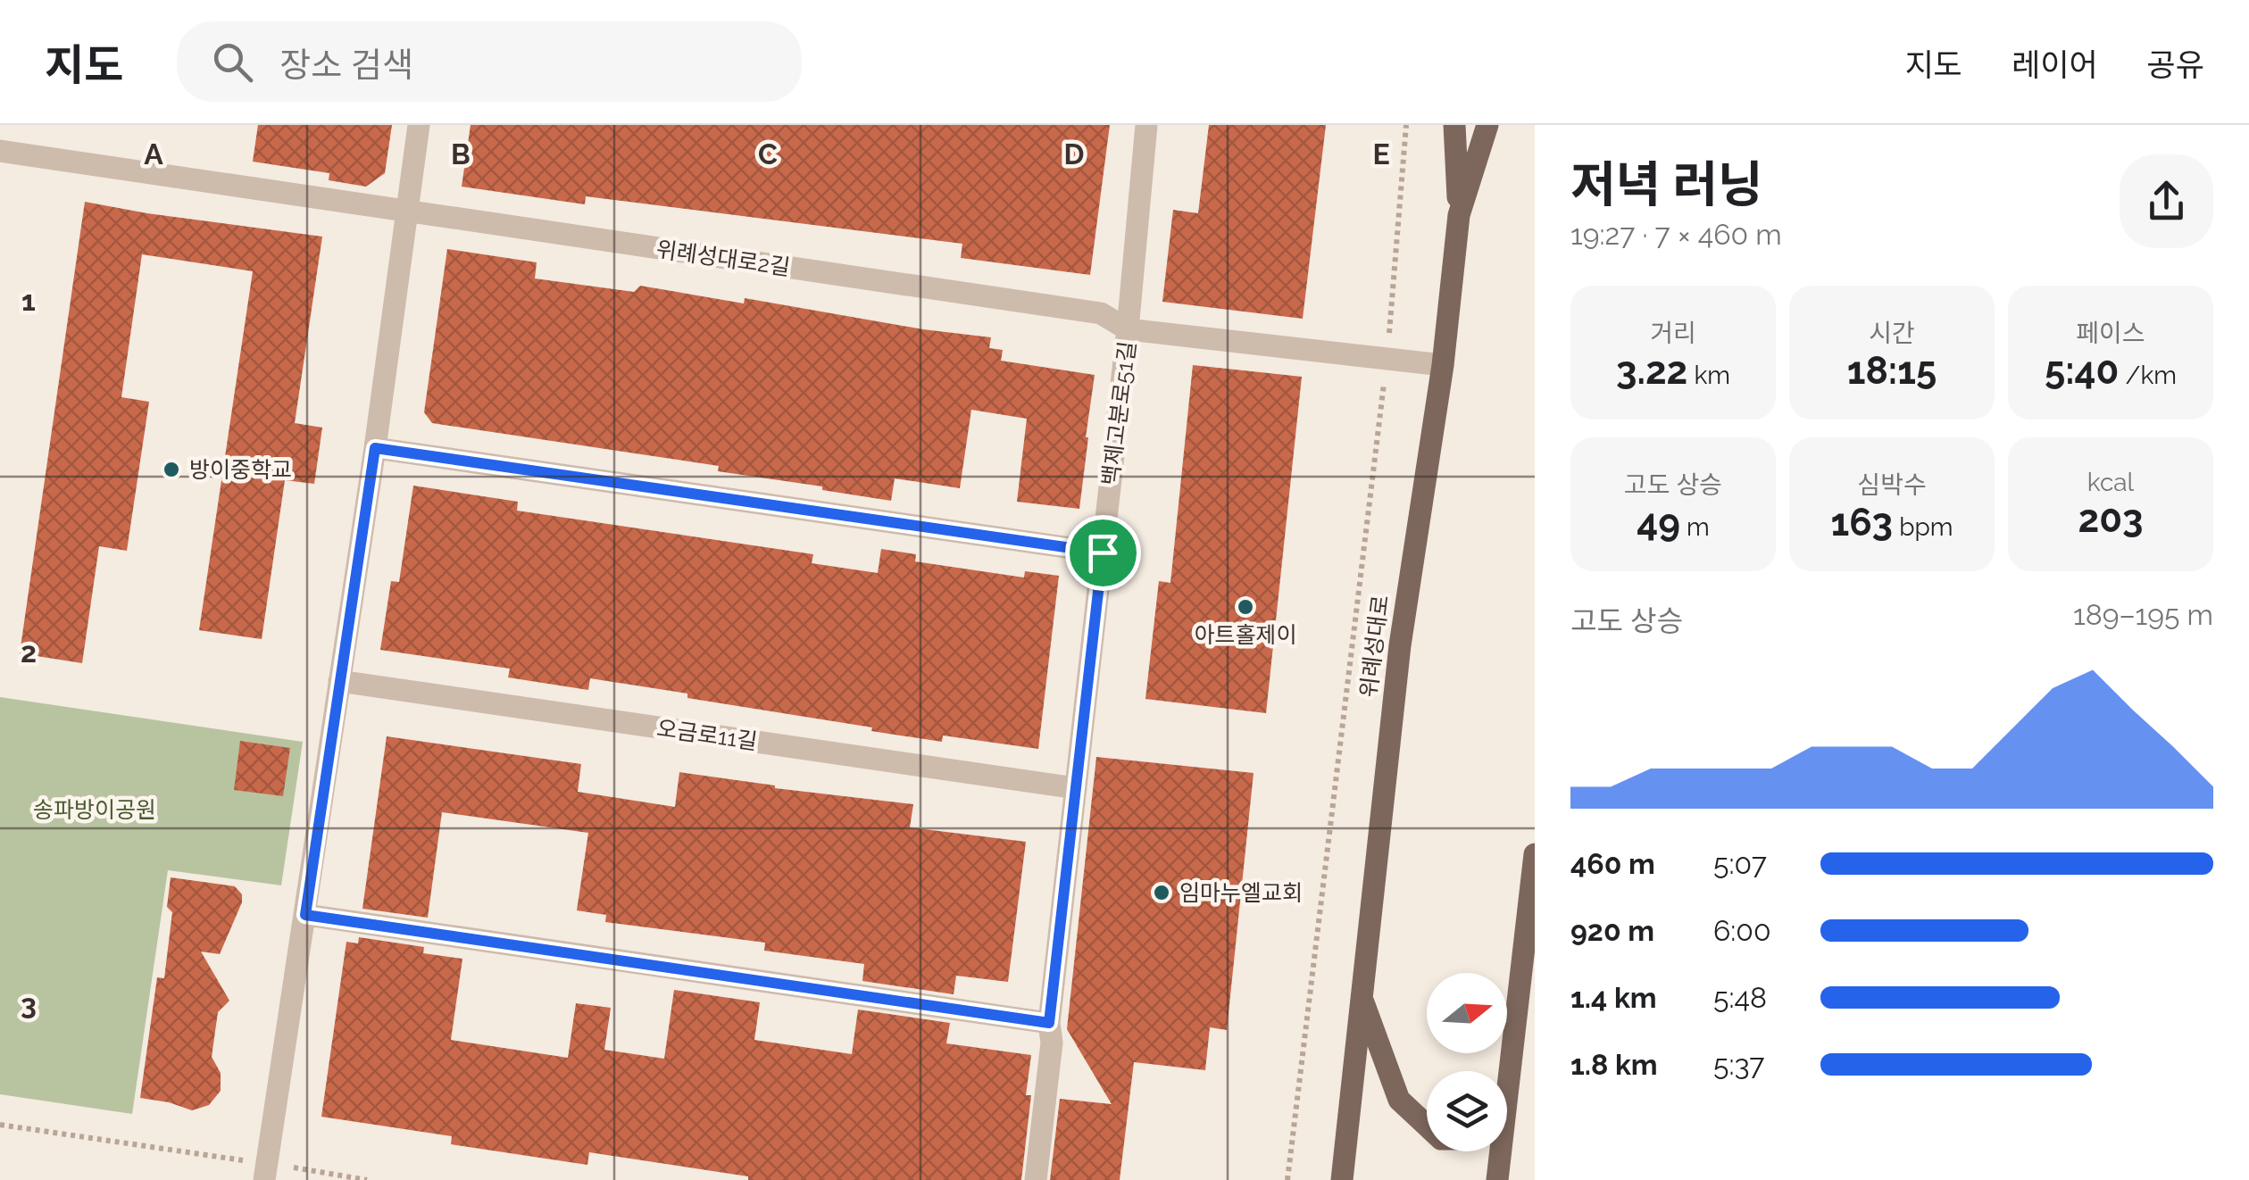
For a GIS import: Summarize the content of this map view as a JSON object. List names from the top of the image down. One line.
{"streets":{"main road":["위례성대로"],"street":["위례성대로2길","백제고분로51길","오금로11길"]},"crossings":[["위례성대로2길","백제고분로51길"],["위례성대로2길","위례성대로"],["백제고분로51길","오금로11길"]],"parks":["송파방이공원"],"places":["방이중학교","아트홀제이","임마누엘교회"],"north":"right","page":{"header":"지도","search":"장소 검색","nav":["지도","레이어","공유"],"heading":["저녁 러닝","19:27 · 7 × 460 m"],"stats":[["거리","3.22 km"],["시간","18:15"],["페이스","5:40 /km"],["고도 상승","49 m"],["심박수","163 bpm"],["kcal","203"]],"chart":["고도 상승","189–195 m"],"list":[{"name":"460 m","note":"5:07"},{"name":"920 m","note":"6:00"},{"name":"1.4 km","note":"5:48"},{"name":"1.8 km","note":"5:37"}]},"grid":{"columns":["A","B","C","D","E"],"rows":["1","2","3"]}}
